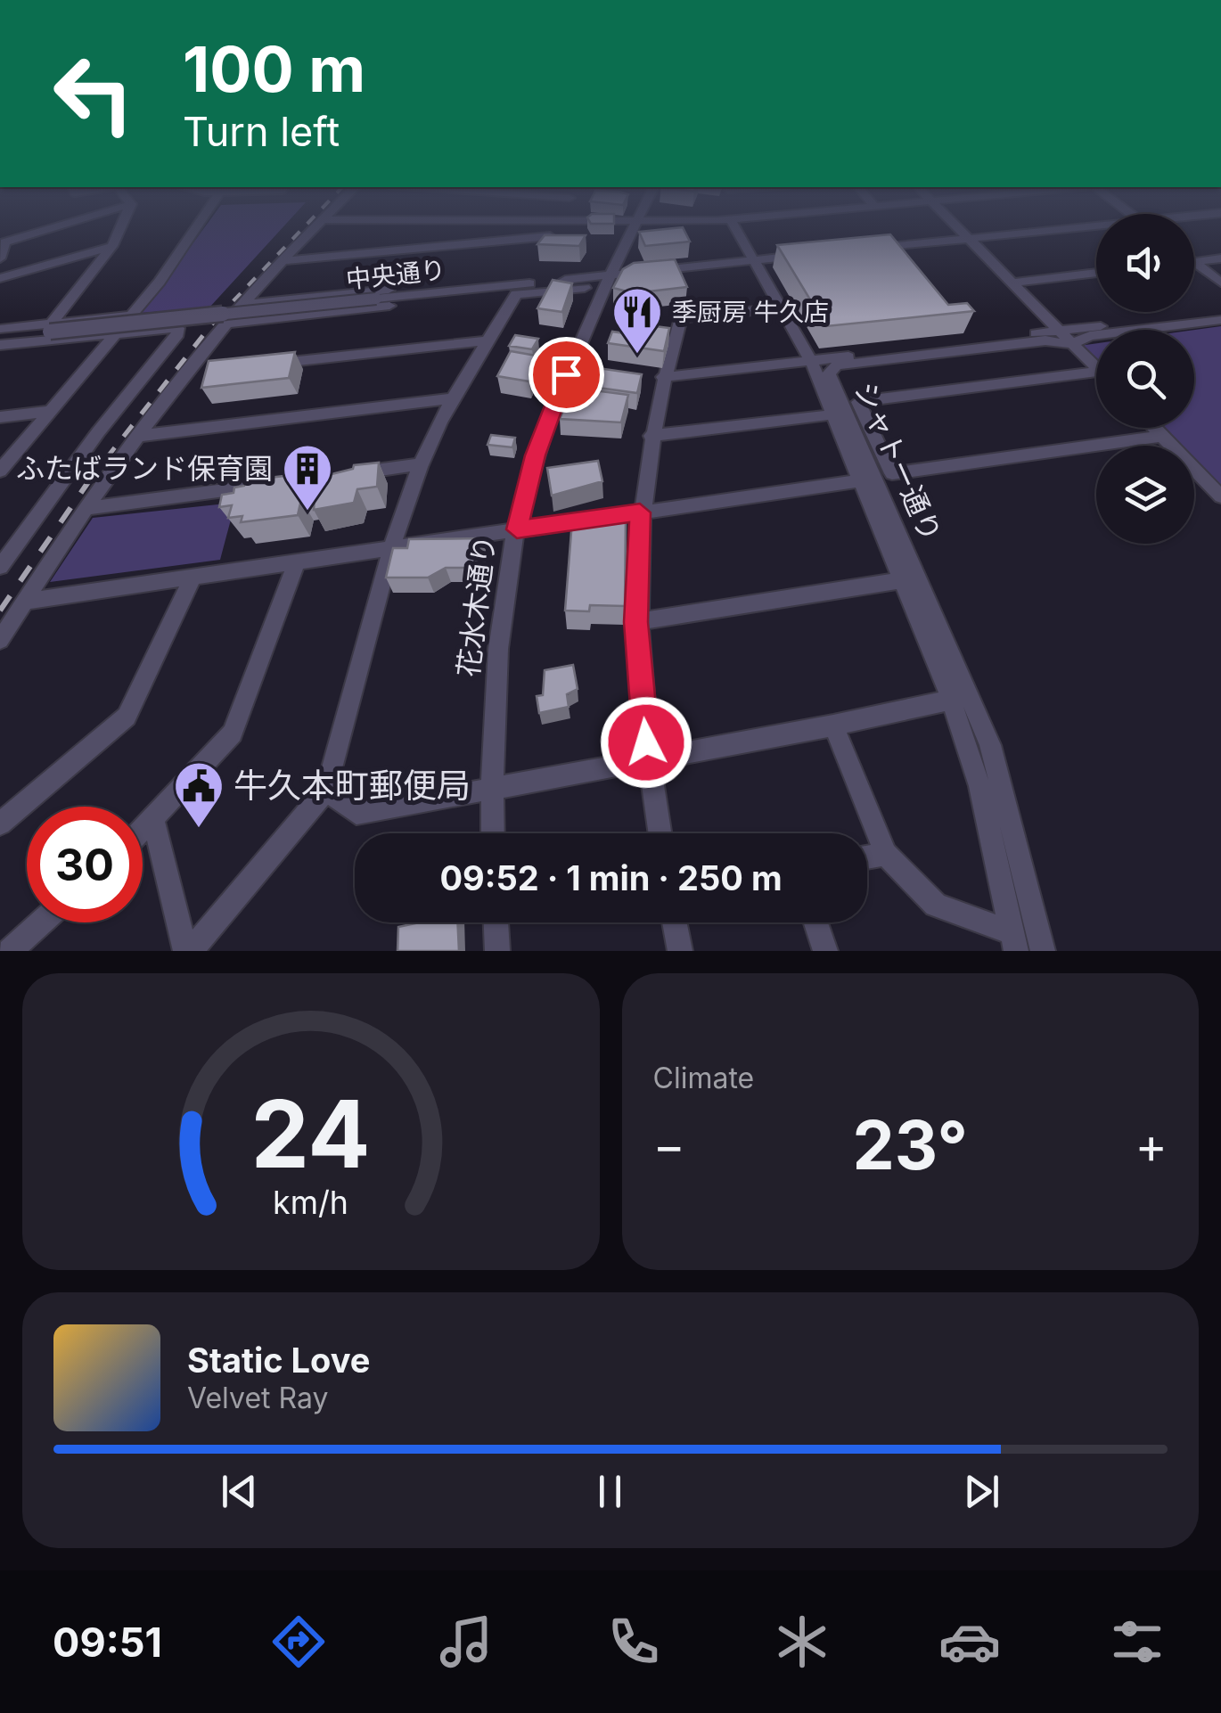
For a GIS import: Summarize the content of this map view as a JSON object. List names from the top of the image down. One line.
{"streets":{"street":["中央通り","シャトー通り","花水木通り"]},"crossings":[["中央通り","花水木通り"]],"places":{"restaurant":["季厨房 牛久店"],"building":["ふたばランド保育園"],"public building":["牛久本町郵便局"]},"page":{"turn":["100 m","Turn left"],"limit":"30","trip":"09:52 · 1 min · 250 m","tile":"Climate","heat":["−","23°","+"],"song":["Static Love","Velvet Ray"],"tabs":"09:51","gauge":["24","km/h"]}}
